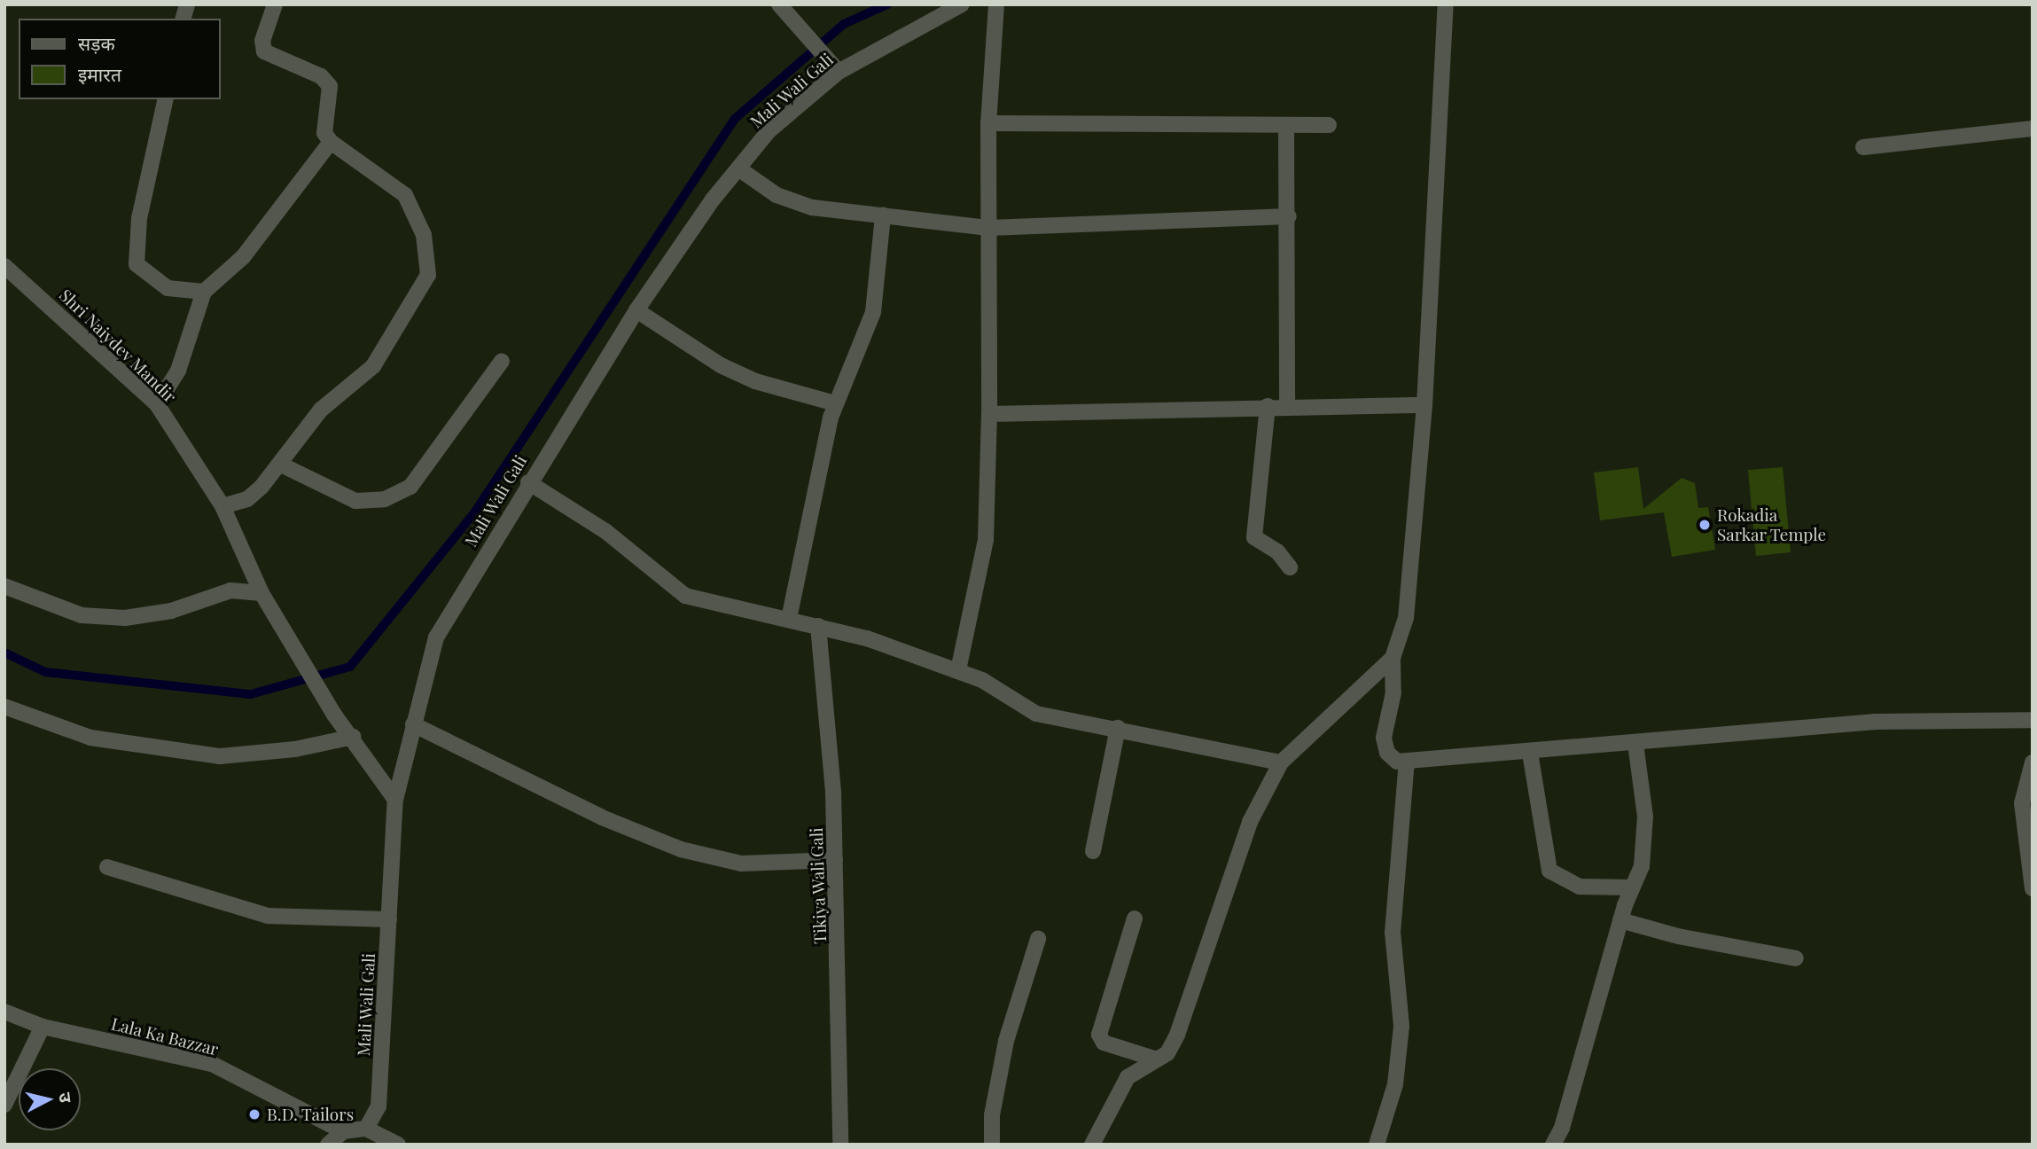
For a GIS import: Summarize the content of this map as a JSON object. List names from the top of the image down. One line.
{"streets":{"street":["Mali Wali Gali","Shri Naiydev Mandir","Tikiya Wali Gali","Lala Ka Bazzar"]},"crossings":[["Mali Wali Gali","Shri Naiydev Mandir"]],"places":["Rokadia Sarkar Temple","B.D. Tailors"],"legend":["सड़क","इमारत"],"north":"right"}
